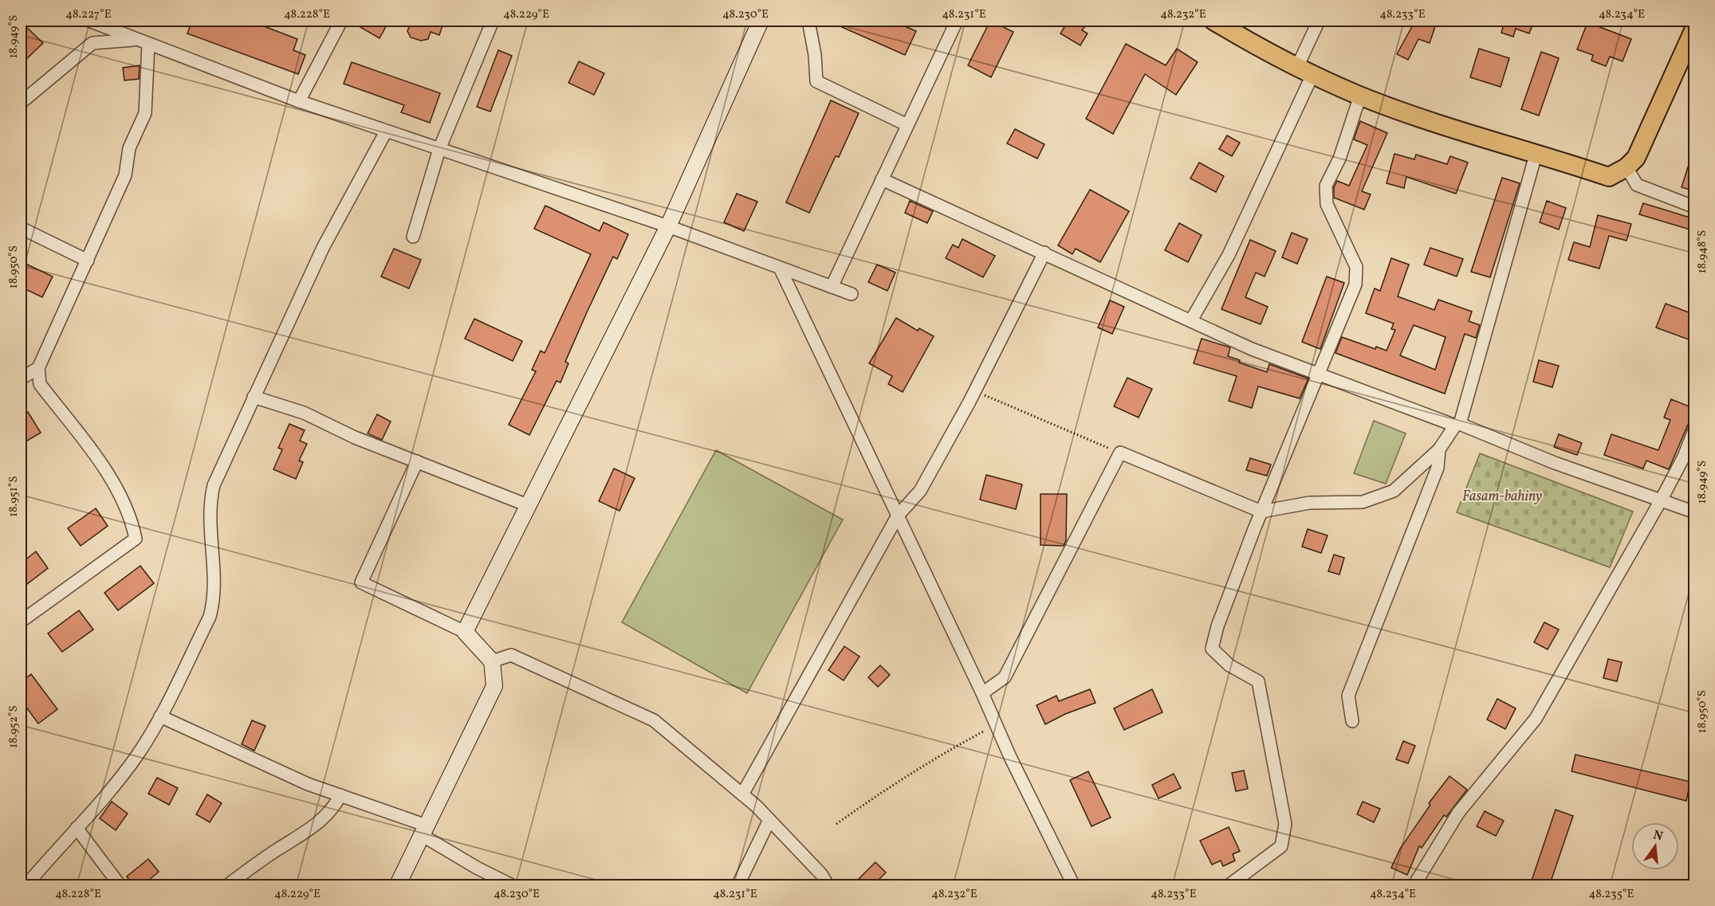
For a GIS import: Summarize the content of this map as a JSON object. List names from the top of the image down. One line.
{"parks":["Fasam-bahiny"],"north":"top","coordinates":["48.227°E","48.228°E","48.229°E","48.230°E","48.231°E","48.232°E","48.233°E","48.234°E","18.949°S","18.948°S","18.950°S","18.951°S","18.952°S","48.235°E"]}
